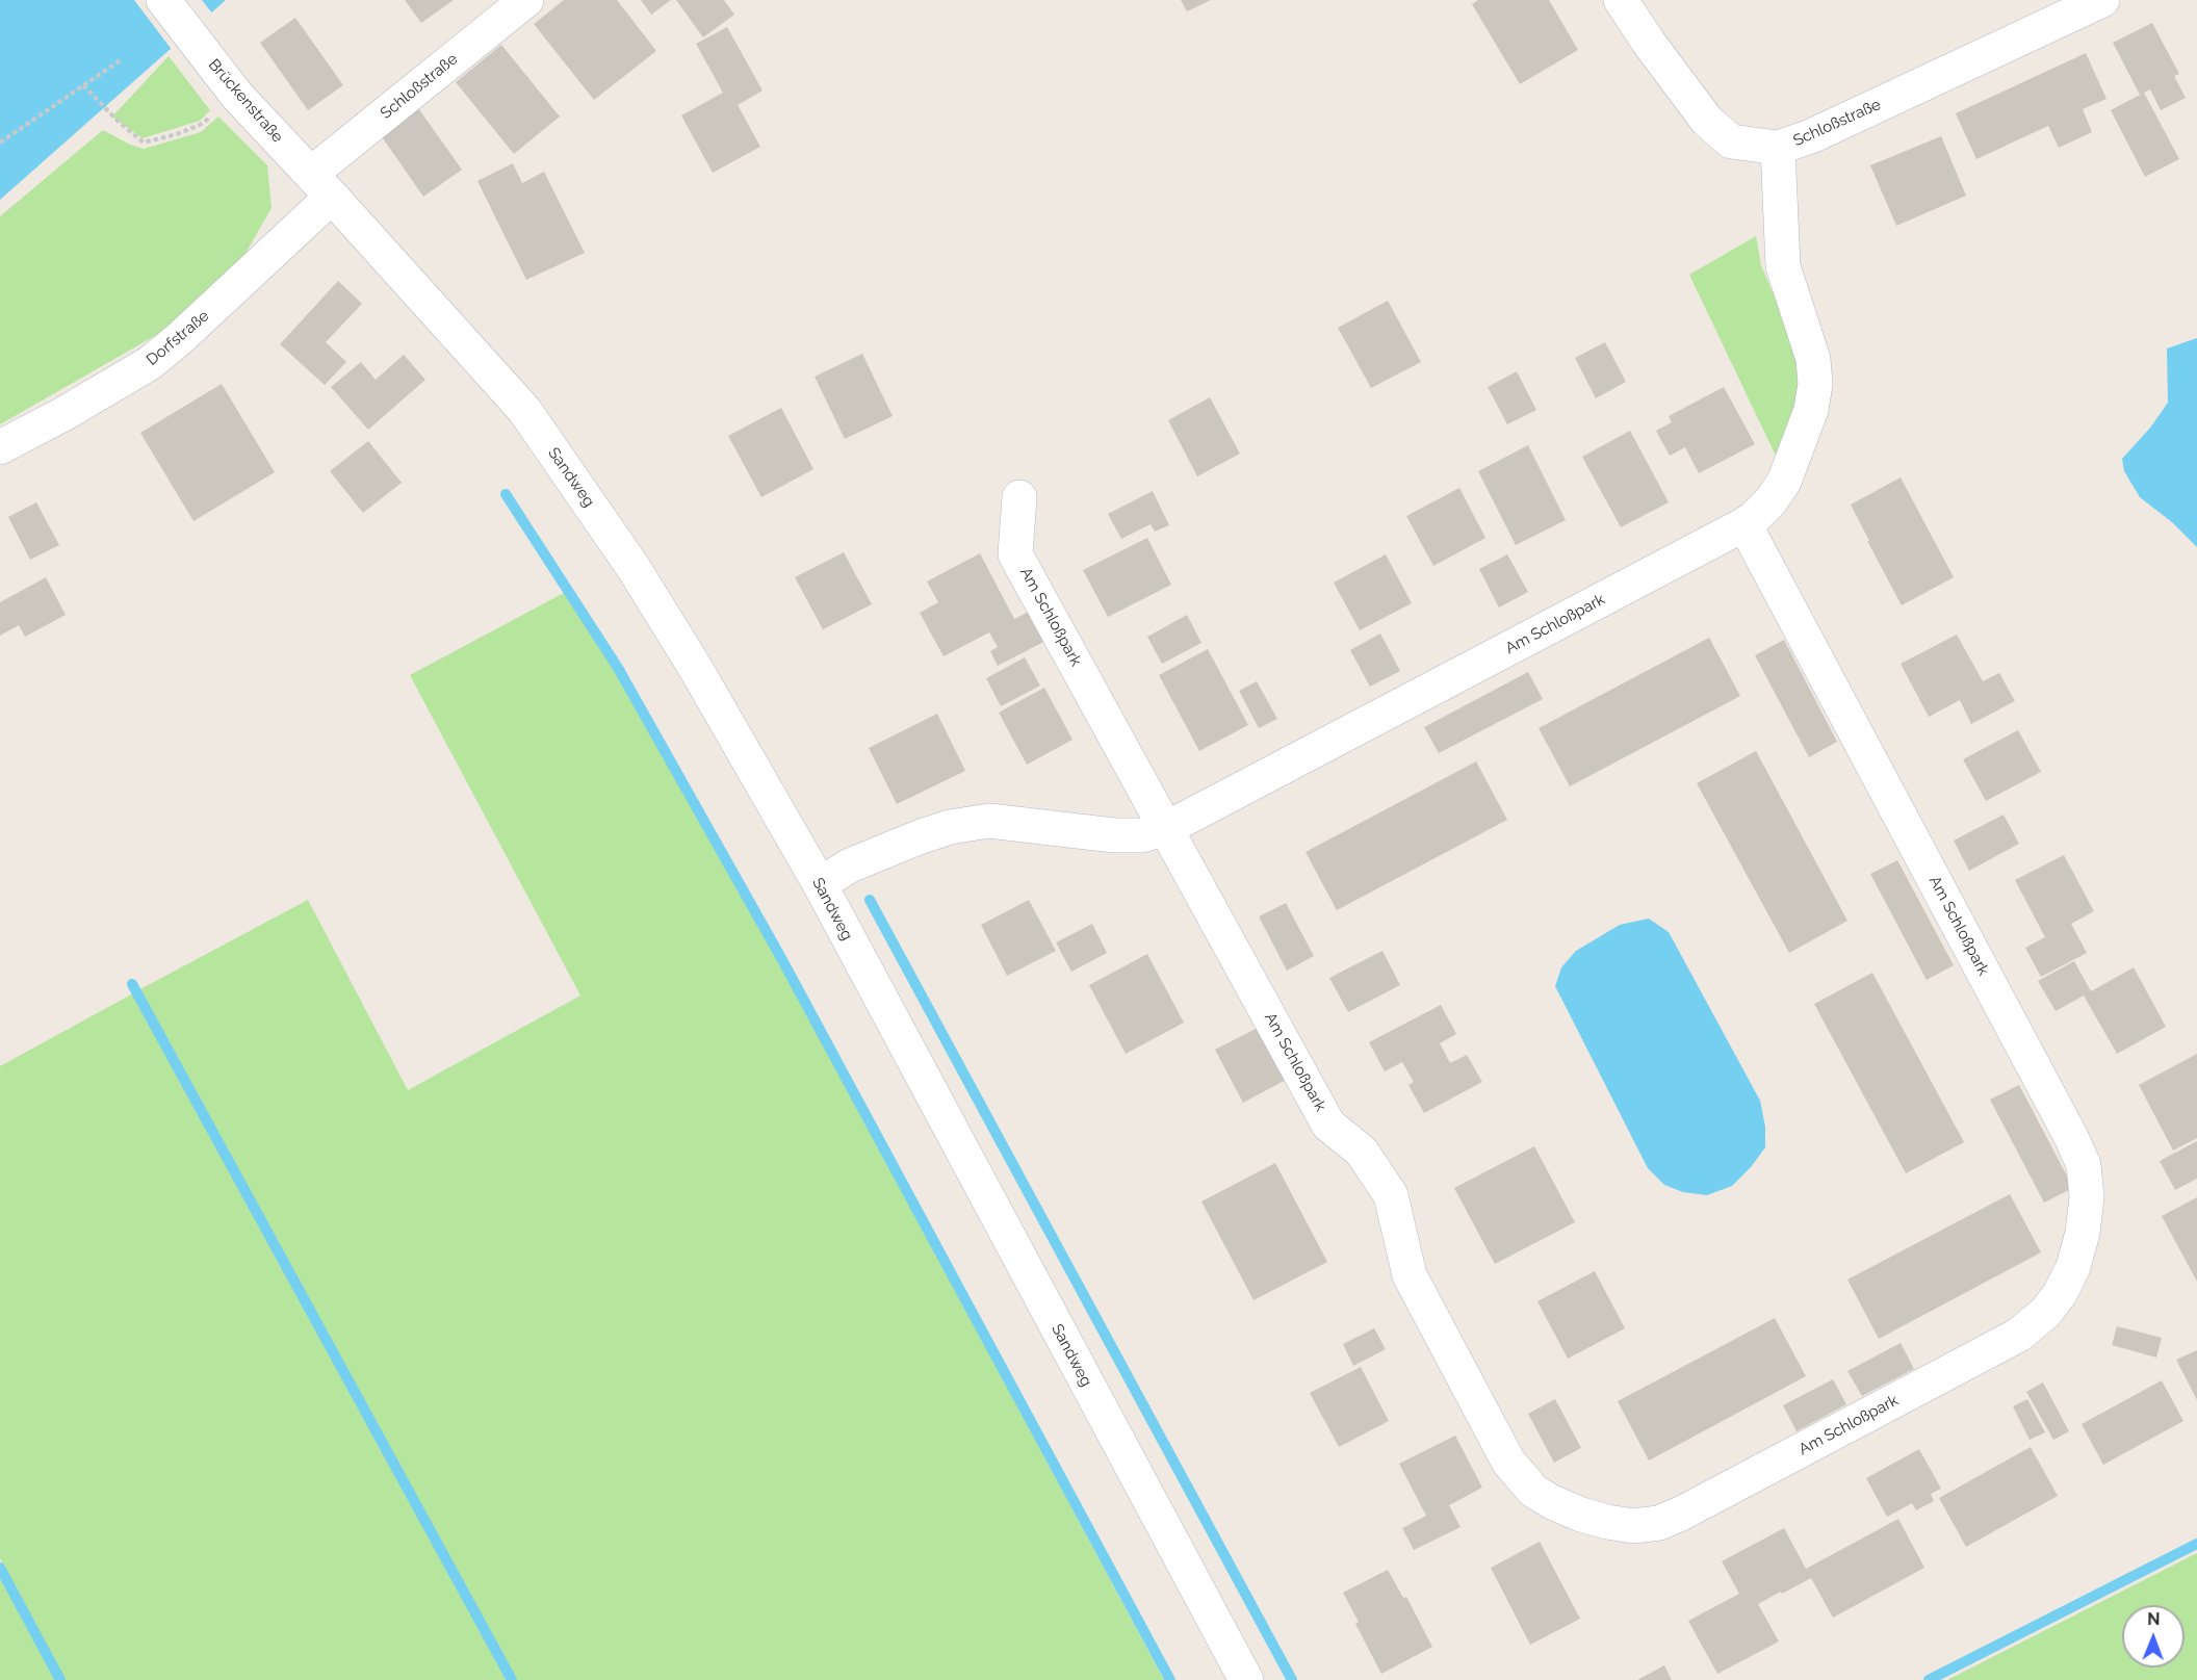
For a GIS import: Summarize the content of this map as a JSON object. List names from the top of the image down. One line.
{"streets":{"street":["Schloßstraße","Brückenstraße","Dorfstraße","Sandweg","Am Schloßpark"]},"crossings":[["Schloßstraße","Brückenstraße"],["Schloßstraße","Dorfstraße"],["Schloßstraße","Sandweg"],["Schloßstraße","Am Schloßpark"],["Brückenstraße","Dorfstraße"],["Brückenstraße","Sandweg"],["Dorfstraße","Sandweg"],["Sandweg","Am Schloßpark"]],"north":"top"}
